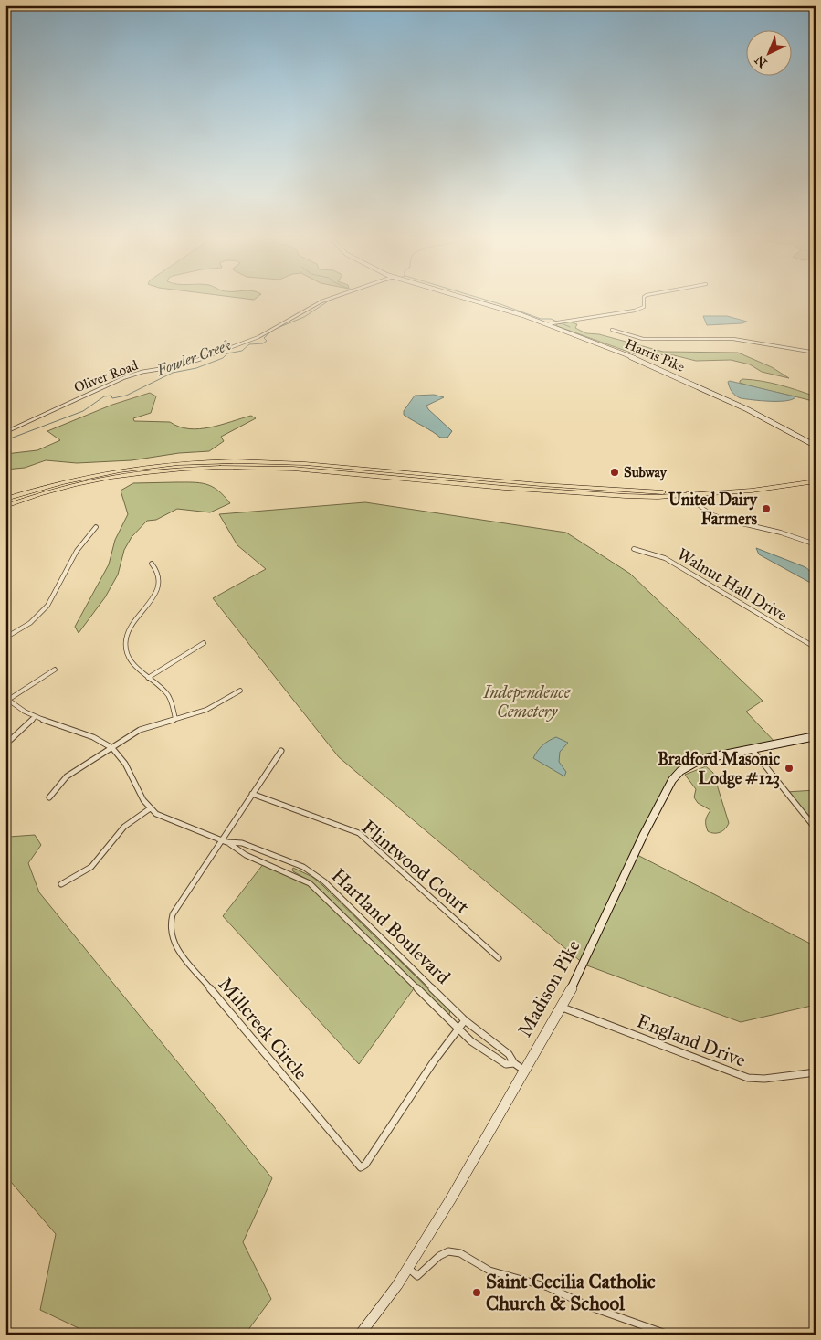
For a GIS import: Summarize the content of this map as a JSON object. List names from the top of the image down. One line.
{"streets":{"main road":["Harris Pike","Madison Pike"],"street":["Oliver Road","Walnut Hall Drive","Flintwood Court","Hartland Boulevard","Millcreek Circle","England Drive"]},"crossings":[["Flintwood Court","Millcreek Circle"],["Hartland Boulevard","Madison Pike"],["Hartland Boulevard","Millcreek Circle"],["Madison Pike","England Drive"]],"water":["Fowler Creek"],"parks":["Independence Cemetery"],"places":["Subway","United Dairy Farmers","Bradford Masonic Lodge #123","Saint Cecilia Catholic Church & School"],"north":"bottom left"}
